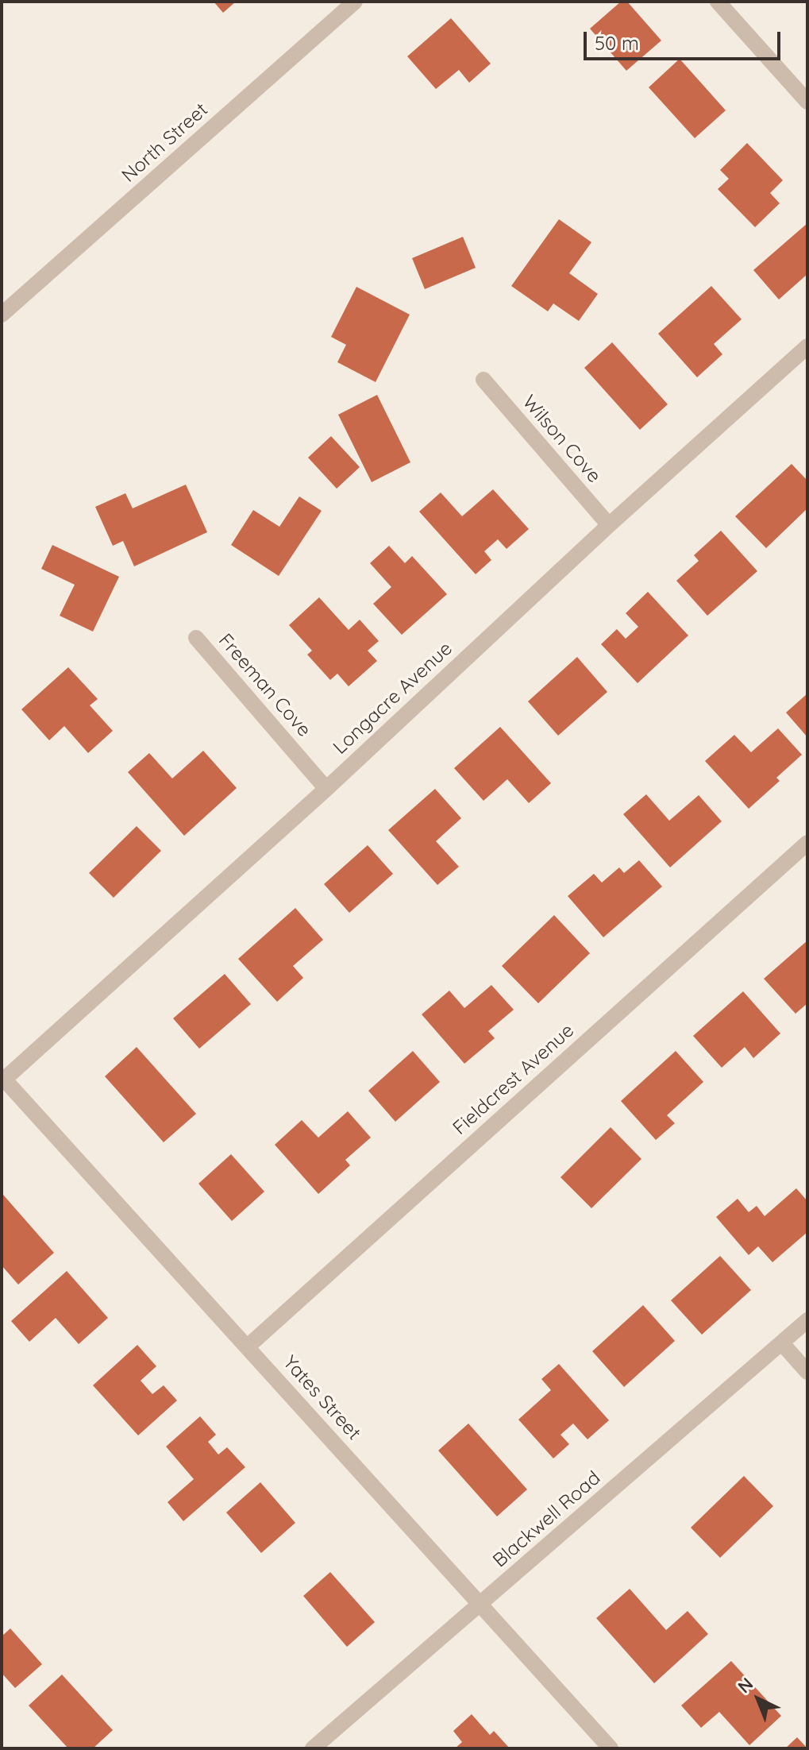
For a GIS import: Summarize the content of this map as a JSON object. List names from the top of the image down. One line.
{"streets":{"street":["North Street","Wilson Cove","Freeman Cove","Longacre Avenue","Fieldcrest Avenue","Yates Street","Blackwell Road"]},"crossings":[["Wilson Cove","Longacre Avenue"],["Freeman Cove","Longacre Avenue"],["Longacre Avenue","Yates Street"],["Fieldcrest Avenue","Yates Street"],["Yates Street","Blackwell Road"]],"scale_bar":"50 m","north":"top left"}
